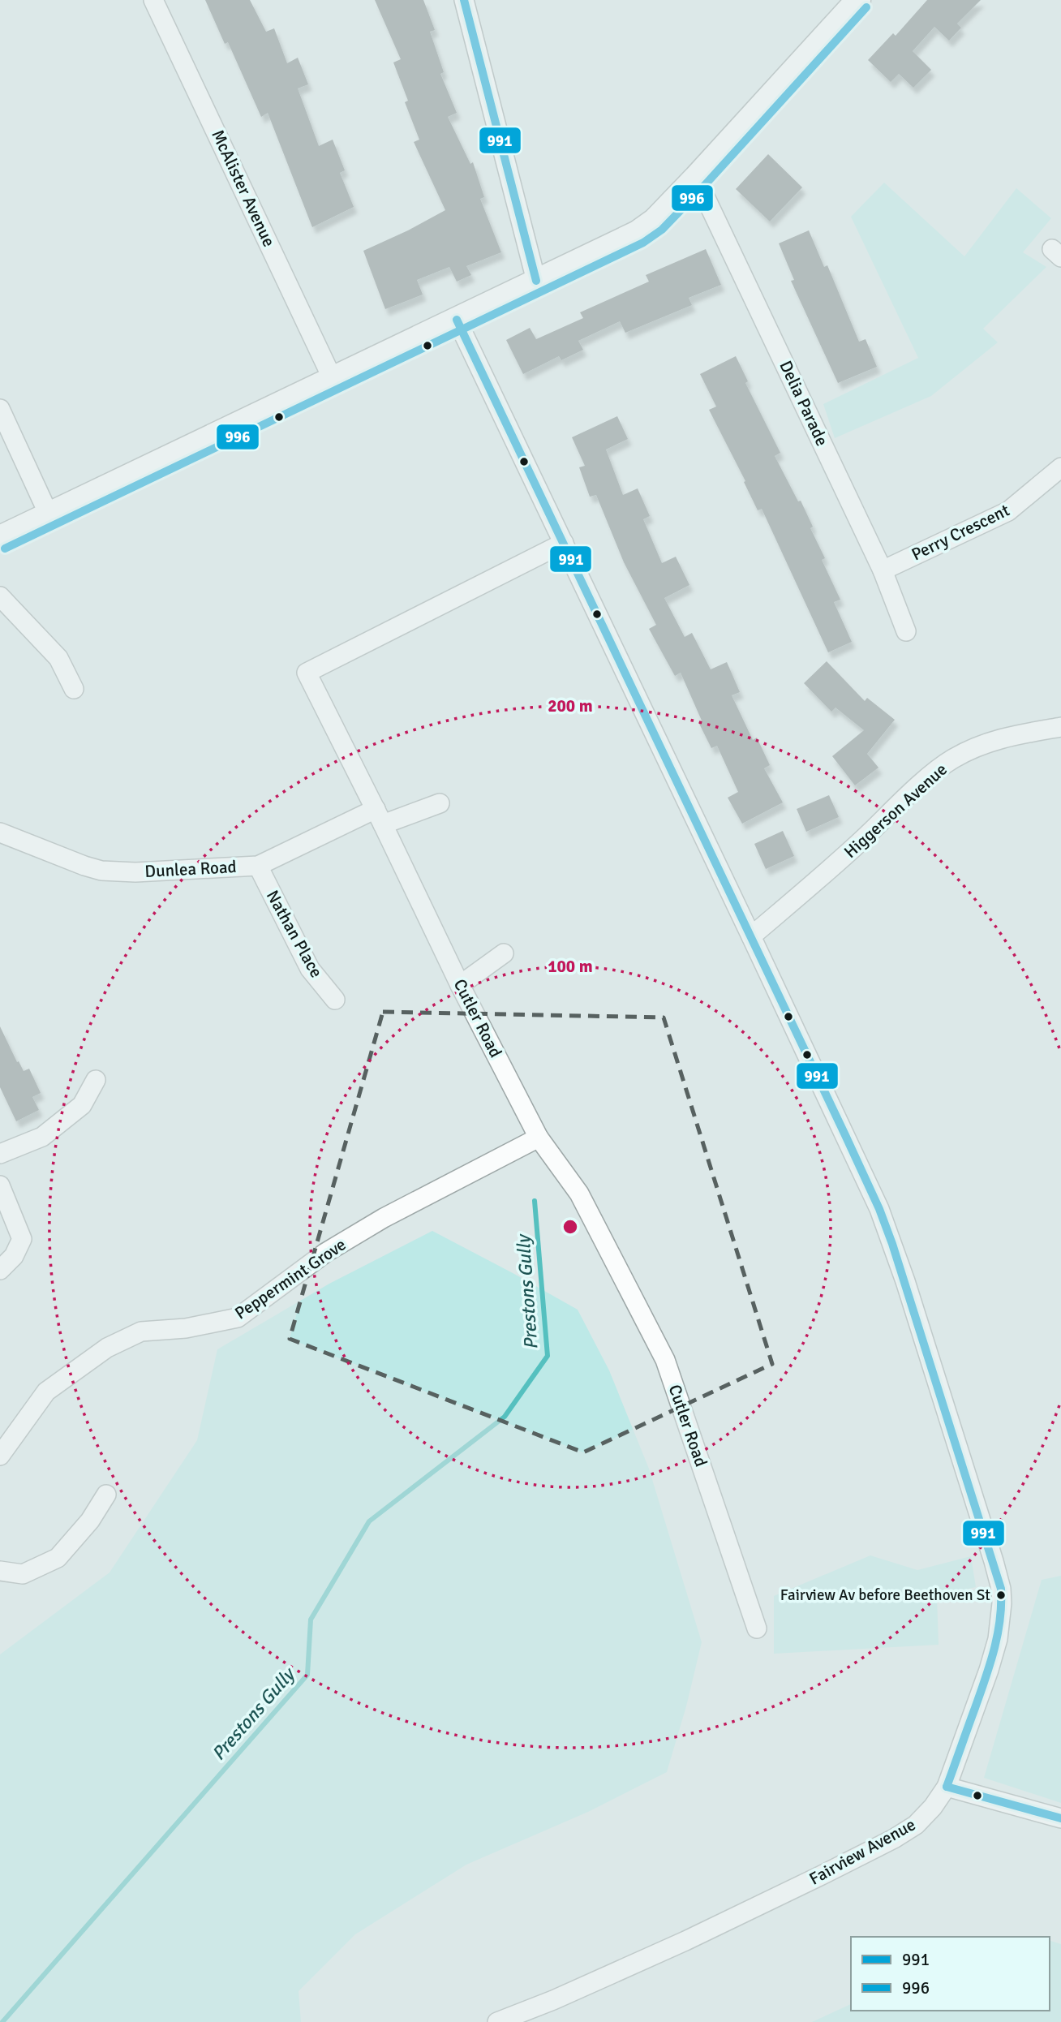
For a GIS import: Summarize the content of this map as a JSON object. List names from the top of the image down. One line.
{"streets":{"street":["McAlister Avenue","Delia Parade","Perry Crescent","Higgerson Avenue","Dunlea Road","Nathan Place","Cutler Road","Peppermint Grove","Fairview Avenue"]},"crossings":[["Delia Parade","Perry Crescent"],["Higgerson Avenue","Fairview Avenue"],["Dunlea Road","Nathan Place"],["Dunlea Road","Cutler Road"],["Cutler Road","Peppermint Grove"],["Cutler Road","Fairview Avenue"]],"water":["Prestons Gully"],"places":["Fairview Av before Beethoven St"],"lines":["transit line 991","transit line 996"],"legend":["991","996"],"rings":["200 m","100 m"]}
